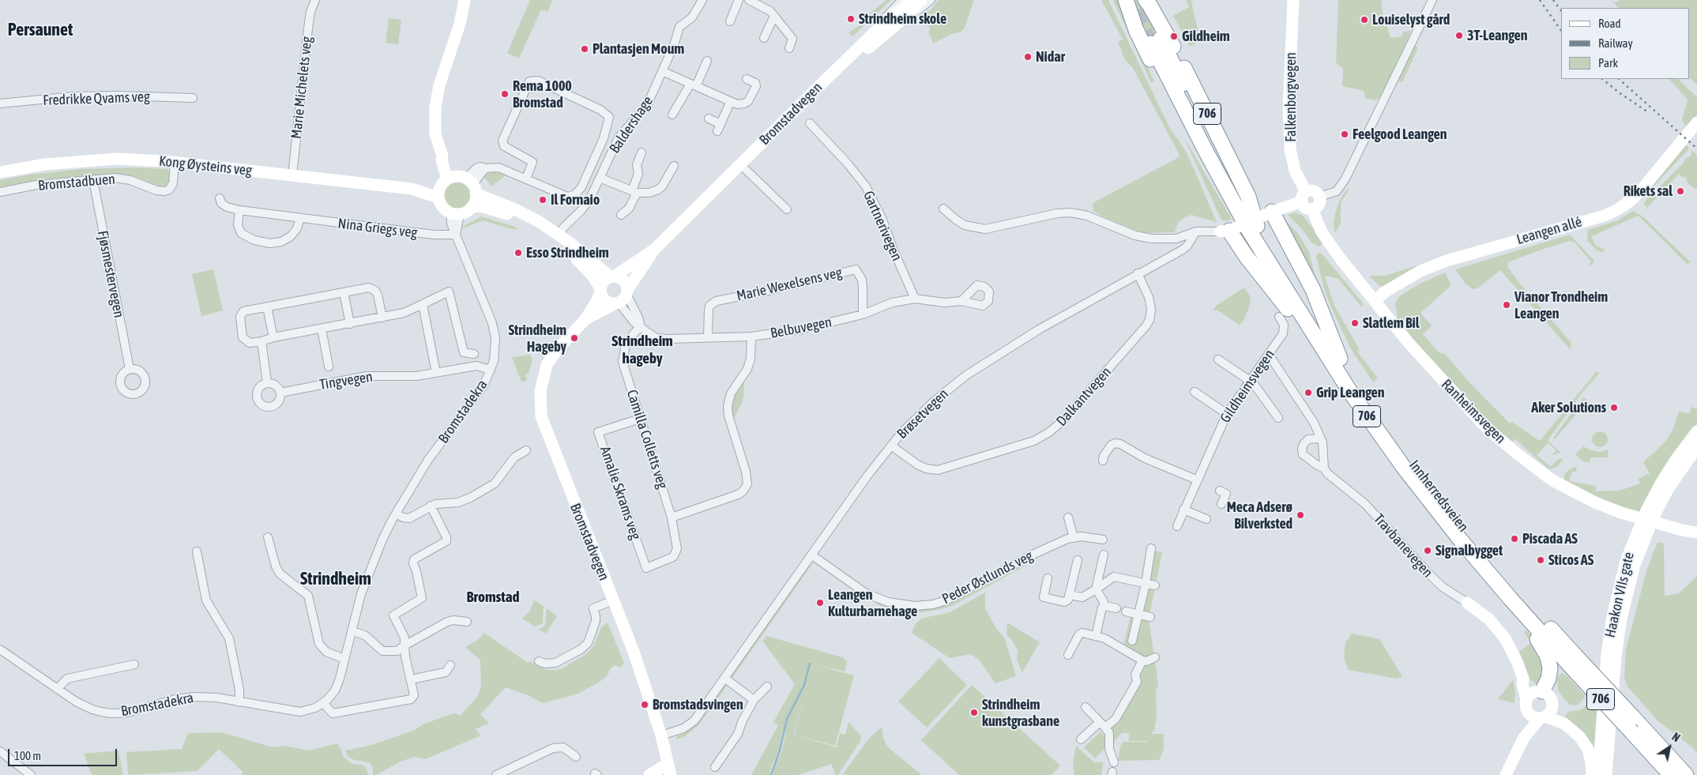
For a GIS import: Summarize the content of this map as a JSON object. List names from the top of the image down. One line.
{"streets":{"highway":["706","Innherredsveien"],"street":["Marie Michelets veg","Falkenborgvegen","Fredrikke Qvams veg","Bromstadvegen","Baldershage","Kong Øysteins veg","Bromstadbuen","Gartnerivegen","Nina Griegs veg","Leangen allé","Fjøsmestervegen","Marie Wexelsens veg","Belbuvegen","Tingvegen","Gildheimsvegen","Dalkantvegen","Bromstadekra","Ranheimsvegen","Brøsetvegen","Camilla Colletts veg","Amalie Skrams veg","Travbanevegen","Peder Østlunds veg","Haakon VIIs gate"]},"crossings":[["Marie Michelets veg","Kong Øysteins veg"],["Falkenborgvegen","Ranheimsvegen"],["Bromstadvegen","Kong Øysteins veg"],["Bromstadvegen","Belbuvegen"],["Bromstadvegen","Brøsetvegen"],["706","Innherredsveien"],["706","Travbanevegen"],["Baldershage","Kong Øysteins veg"],["Kong Øysteins veg","Bromstadbuen"],["Kong Øysteins veg","Belbuvegen"],["Bromstadbuen","Fjøsmestervegen"],["Gartnerivegen","Belbuvegen"],["Nina Griegs veg","Bromstadekra"],["Leangen allé","Ranheimsvegen"],["Marie Wexelsens veg","Belbuvegen"],["Belbuvegen","Camilla Colletts veg"],["Tingvegen","Bromstadekra"],["Dalkantvegen","Brøsetvegen"],["Brøsetvegen","Peder Østlunds veg"],["Camilla Colletts veg","Amalie Skrams veg"]],"districts":["Persaunet","Strindheim hageby","Strindheim","Bromstad"],"places":["Strindheim skole","Louiselyst gård","3T-Leangen","Gildheim","Plantasjen Moum","Nidar","Rema 1000 Bromstad","Feelgood Leangen","Rikets sal","Il Fornaio","Esso Strindheim","Vianor Trondheim Leangen","Slatlem Bil","Strindheim Hageby","Grip Leangen","Aker Solutions","Meca Adserø Bilverksted","Piscada AS","Signalbygget","Sticos AS","Leangen Kulturbarnehage","Bromstadsvingen","Strindheim kunstgrasbane"],"legend":["Road","Railway","Park"],"scale_bar":"100 m","north":"top right"}
